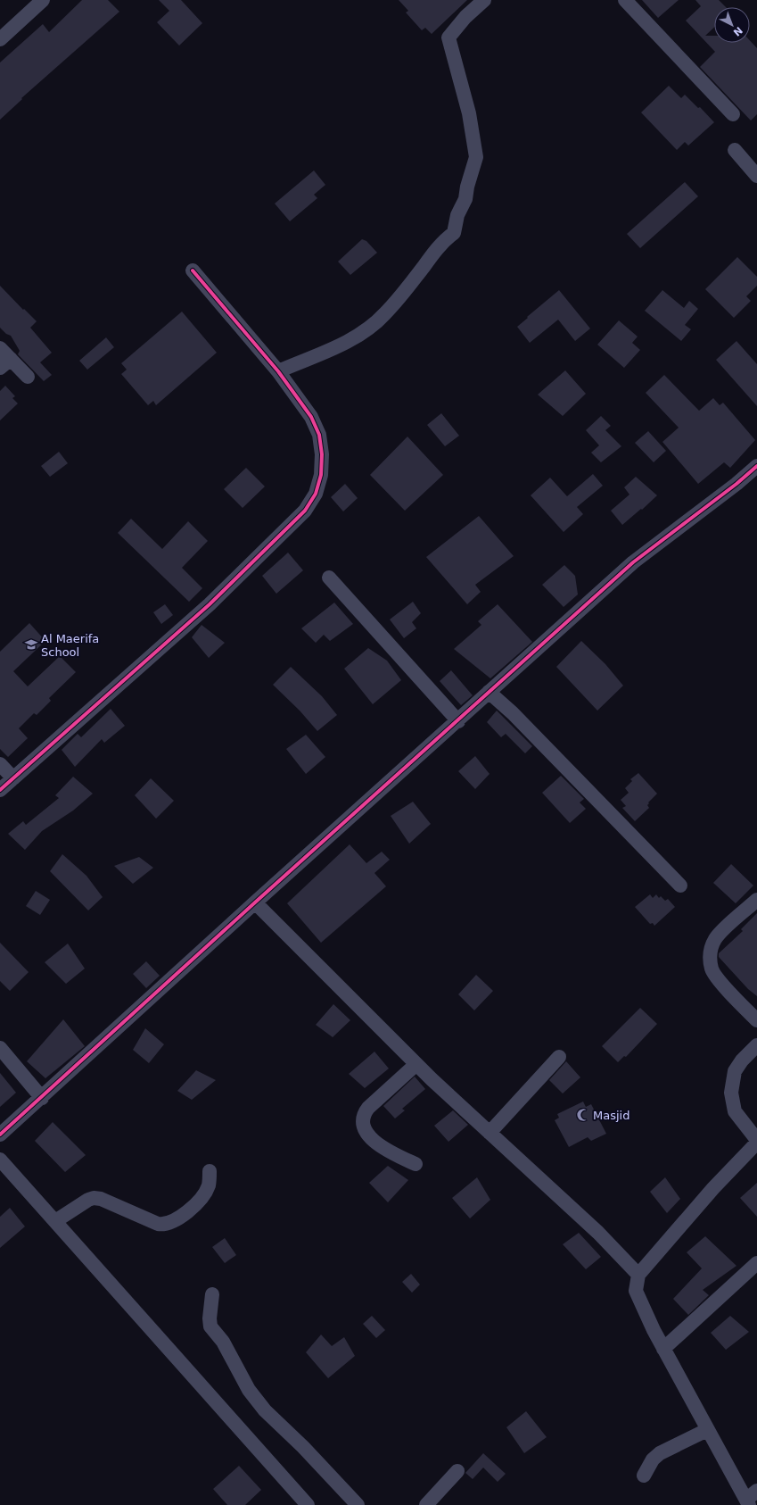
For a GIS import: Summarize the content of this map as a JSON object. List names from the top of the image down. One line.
{"places":{"school or university":["Al Maerifa School"],"mosque":["Masjid"]},"north":"bottom right"}
